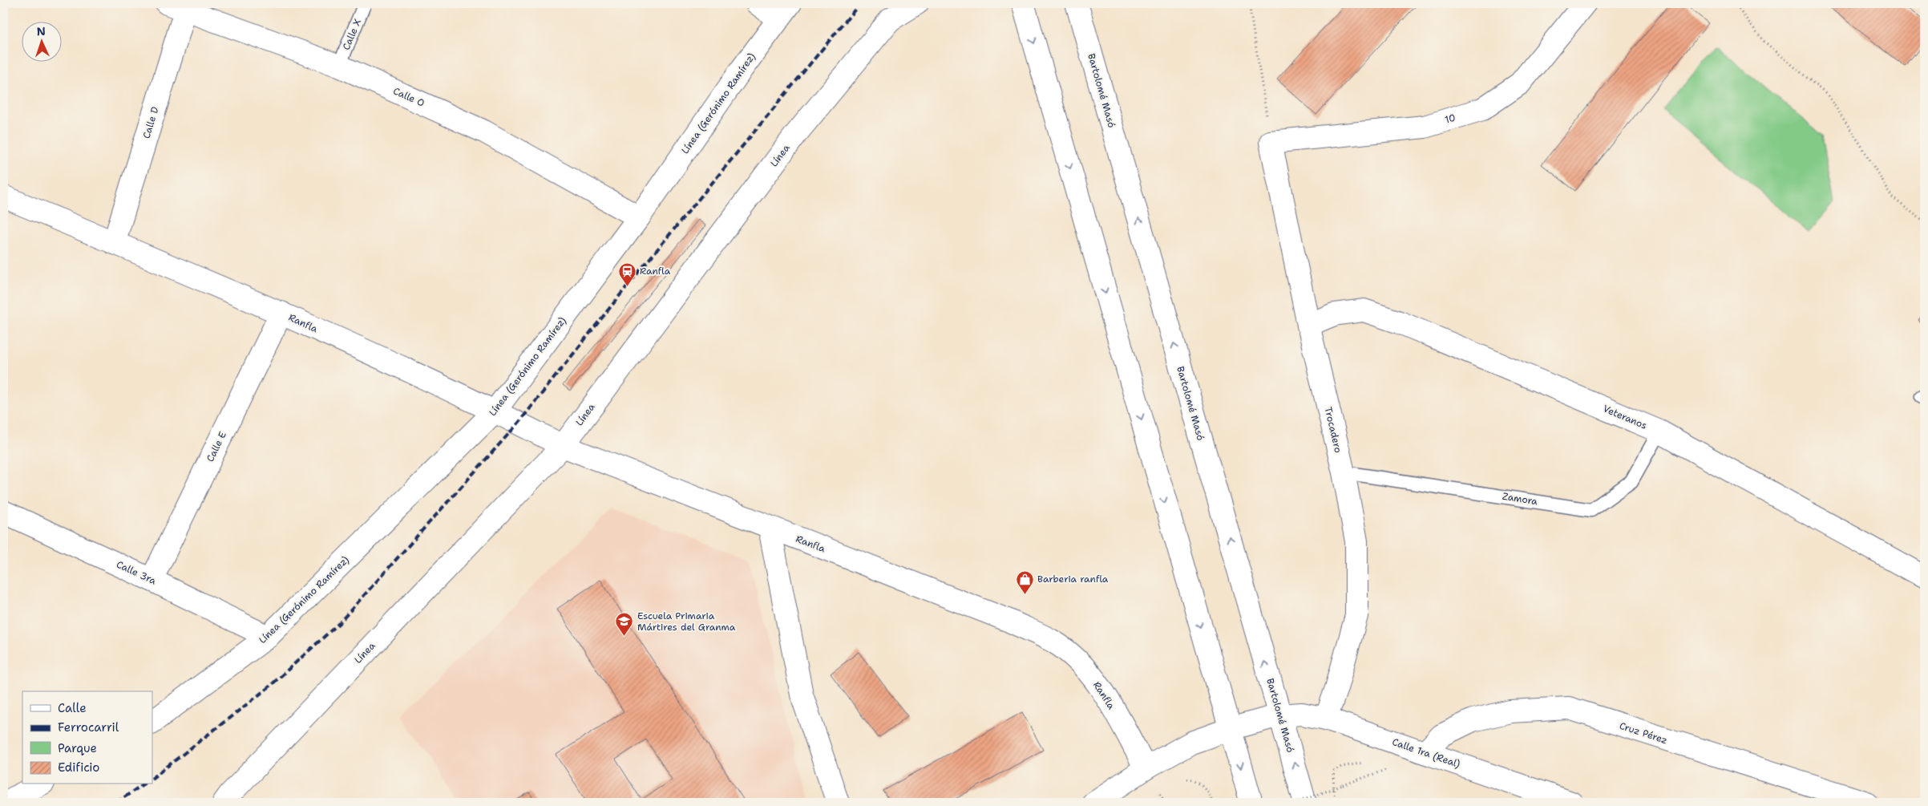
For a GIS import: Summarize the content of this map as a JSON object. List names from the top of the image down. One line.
{"streets":{"street":["Bartolomé Masó","Calle O","Línea (Gerónimo Ramírez)","10","Calle D","Línea","Ranfla","Veteranos","Trocadero","Calle E","Calle 3ra","Cruz Pérez","Calle 1ra (Real)"],"lane":["Calle X","Zamora"]},"crossings":[["Calle X","Calle O"],["Bartolomé Masó","Calle 1ra (Real)"],["Calle O","Línea (Gerónimo Ramírez)"],["Calle O","Calle D"],["Línea (Gerónimo Ramírez)","Ranfla"],["Línea (Gerónimo Ramírez)","Calle 3ra"],["10","Trocadero"],["Calle D","Ranfla"],["Línea","Ranfla"],["Ranfla","Calle E"],["Veteranos","Trocadero"],["Veteranos","Zamora"],["Trocadero","Zamora"],["Trocadero","Calle 1ra (Real)"],["Calle E","Calle 3ra"],["Cruz Pérez","Calle 1ra (Real)"]],"places":{"station":["Ranfla"],"shop":["Barberia ranfla"],"school or university":["Escuela Primaria Mártires del Granma"]},"legend":["Calle","Ferrocarril","Parque","Edificio"],"north":"top"}
